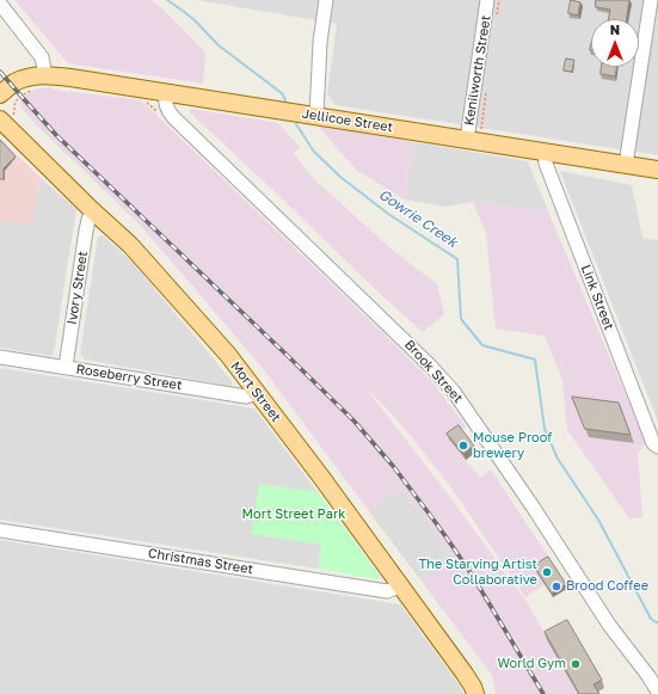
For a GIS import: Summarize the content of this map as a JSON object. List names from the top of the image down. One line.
{"streets":{"main road":["Jellicoe Street","Mort Street"],"street":["Kenilworth Street","Ivory Street","Link Street","Brook Street","Roseberry Street","Christmas Street"]},"crossings":[["Kenilworth Street","Jellicoe Street"],["Jellicoe Street","Link Street"],["Jellicoe Street","Brook Street"],["Ivory Street","Roseberry Street"],["Ivory Street","Mort Street"],["Roseberry Street","Mort Street"],["Mort Street","Christmas Street"]],"water":["Gowrie Creek"],"parks":["Mort Street Park"],"places":["Mouse Proof brewery","The Starving Artist Collaborative","Brood Coffee","World Gym"],"north":"top"}
